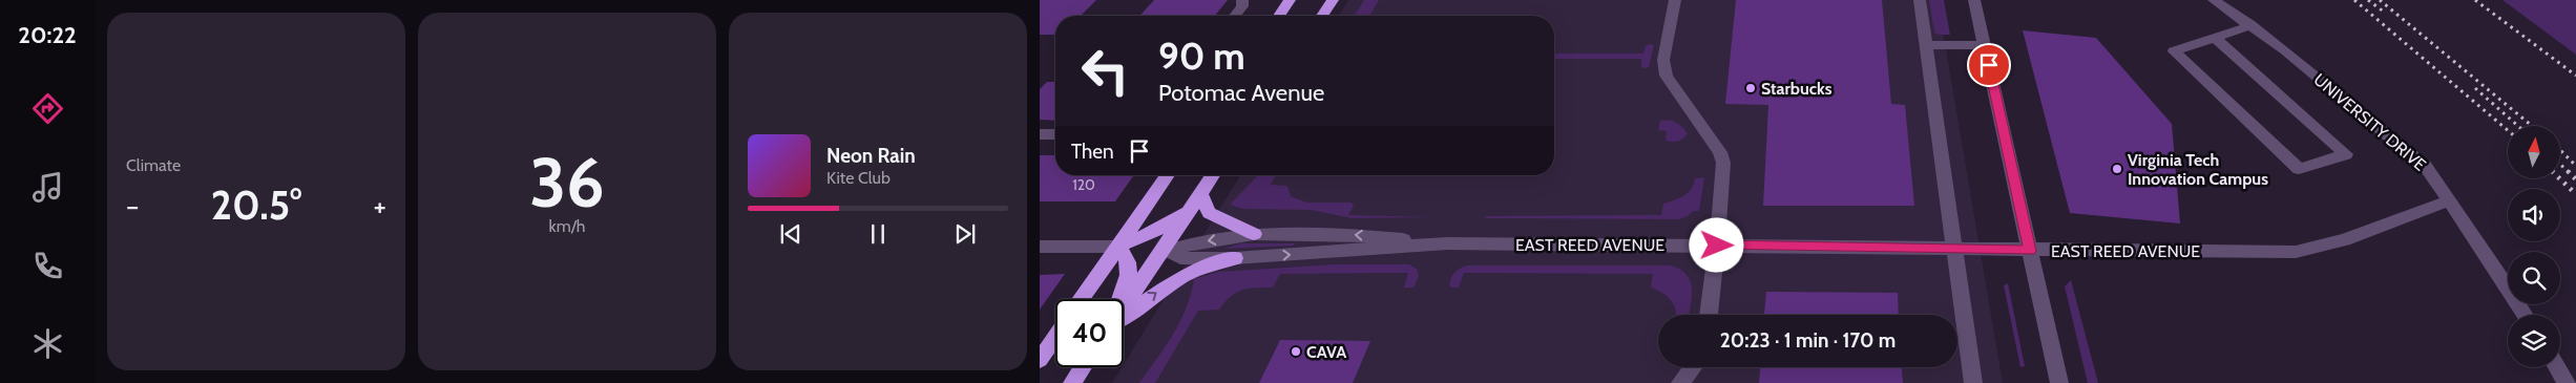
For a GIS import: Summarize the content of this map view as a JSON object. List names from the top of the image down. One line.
{"streets":{"street":["UNIVERSITY DRIVE","EAST REED AVENUE"]},"crossings":[["UNIVERSITY DRIVE","EAST REED AVENUE"]],"places":["Starbucks","Virginia Tech Innovation Campus","CAVA"],"house_numbers":["120"],"north":"top","page":{"tabs":"20:22","tile":["Climate",["36","km/h"]],"turn":["90 m","Potomac Avenue"],"then":"Then","song":["Neon Rain","Kite Club"],"heat":["−","20.5°","+"],"limit":"40","trip":"20:23 · 1 min · 170 m"}}
